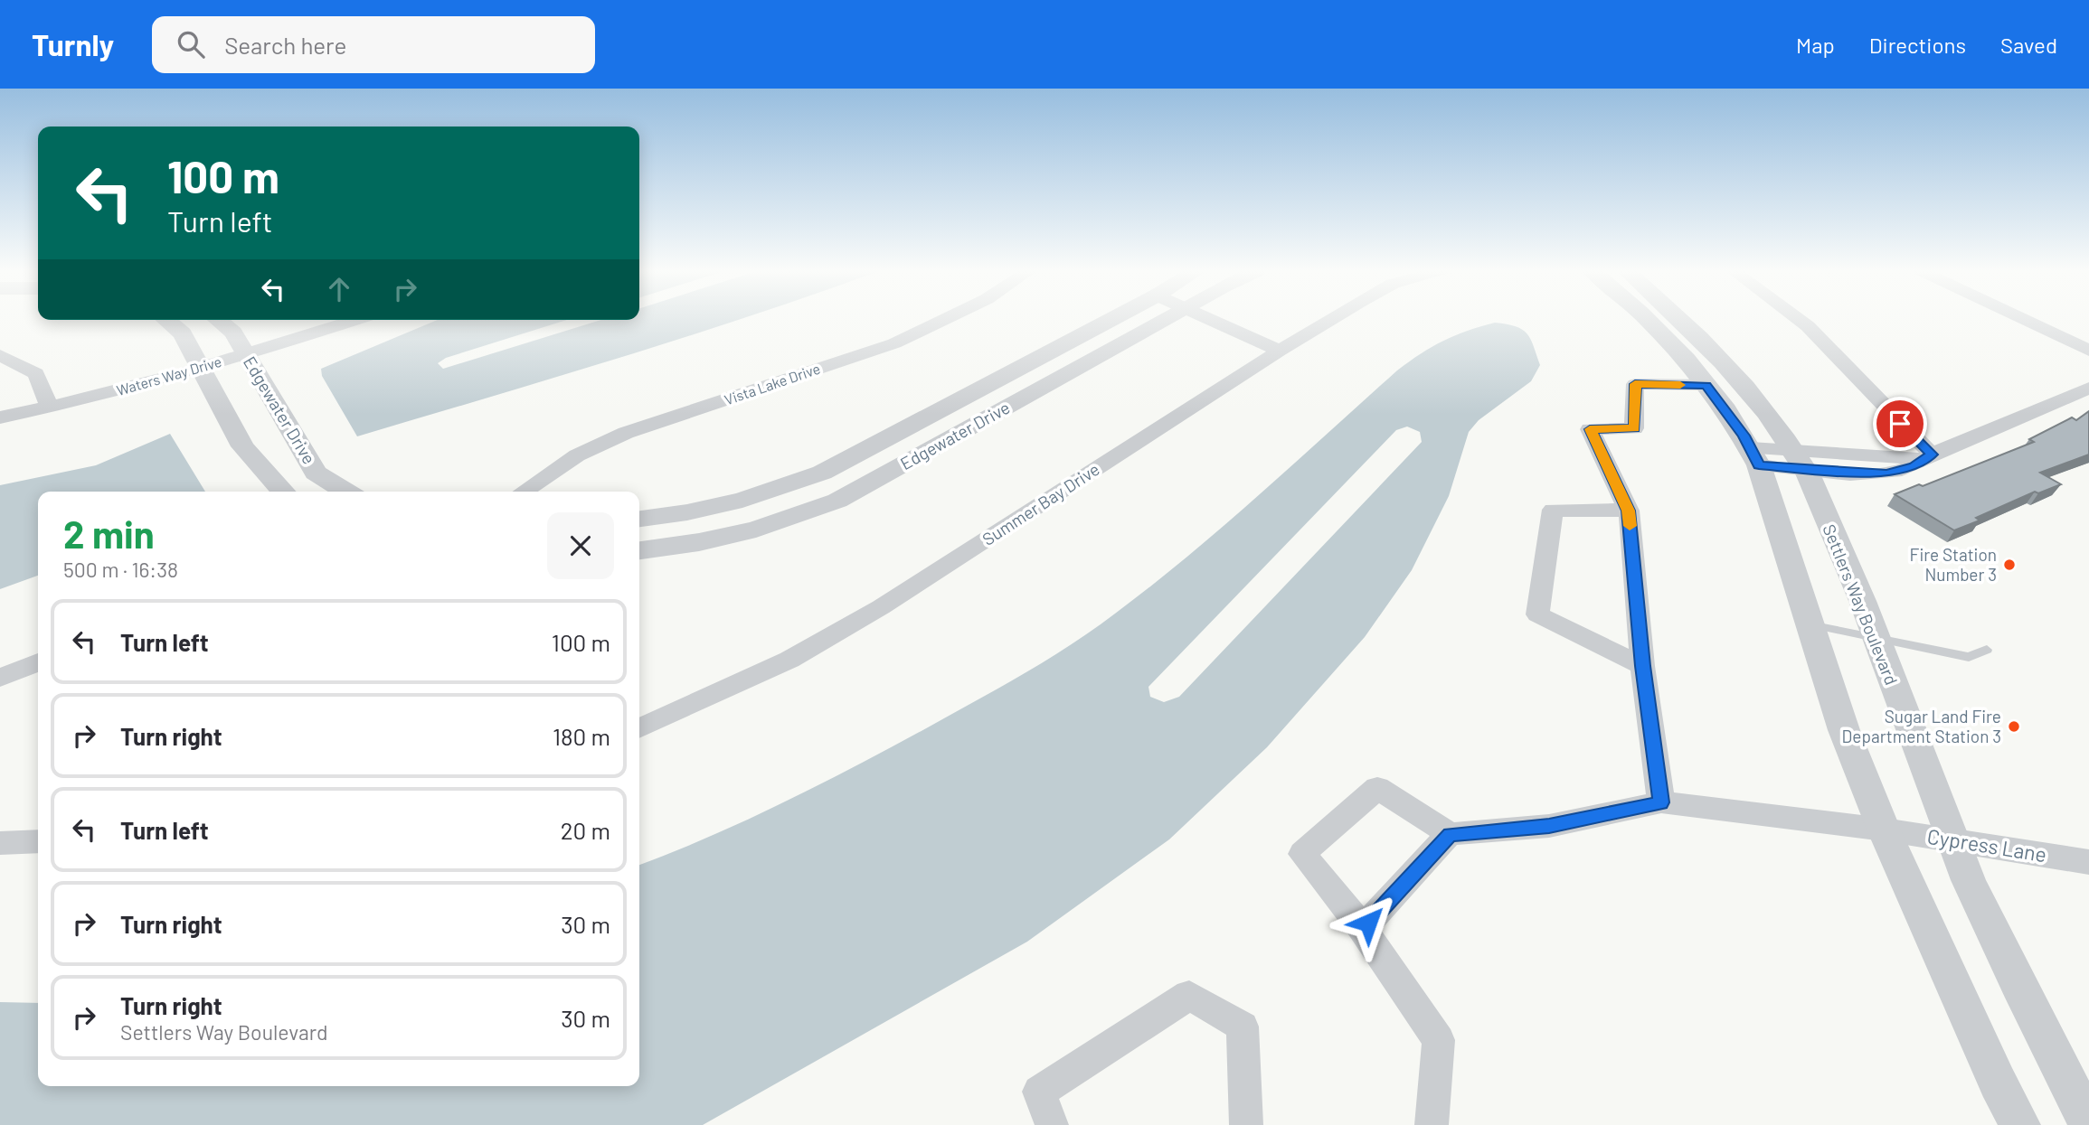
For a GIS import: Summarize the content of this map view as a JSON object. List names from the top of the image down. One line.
{"streets":{"street":["Waters Way Drive","Vista Lake Drive","Edgewater Drive","Summer Bay Drive","Settlers Way Boulevard","Cypress Lane"]},"crossings":[["Waters Way Drive","Edgewater Drive"],["Settlers Way Boulevard","Cypress Lane"]],"places":["Fire Station Number 3","Sugar Land Fire Department Station 3"],"page":{"header":"Turnly","search":"Search here","nav":["Map","Directions","Saved"],"turn":["100 m","Turn left"],"heading":["2 min","500 m · 16:38"],"list":[{"name":"Turn left","value":"100 m"},{"name":"Turn right","value":"180 m"},{"name":"Turn left","value":"20 m"},{"name":"Turn right","value":"30 m"},{"name":"Turn right","note":"Settlers Way Boulevard","value":"30 m"}]}}
